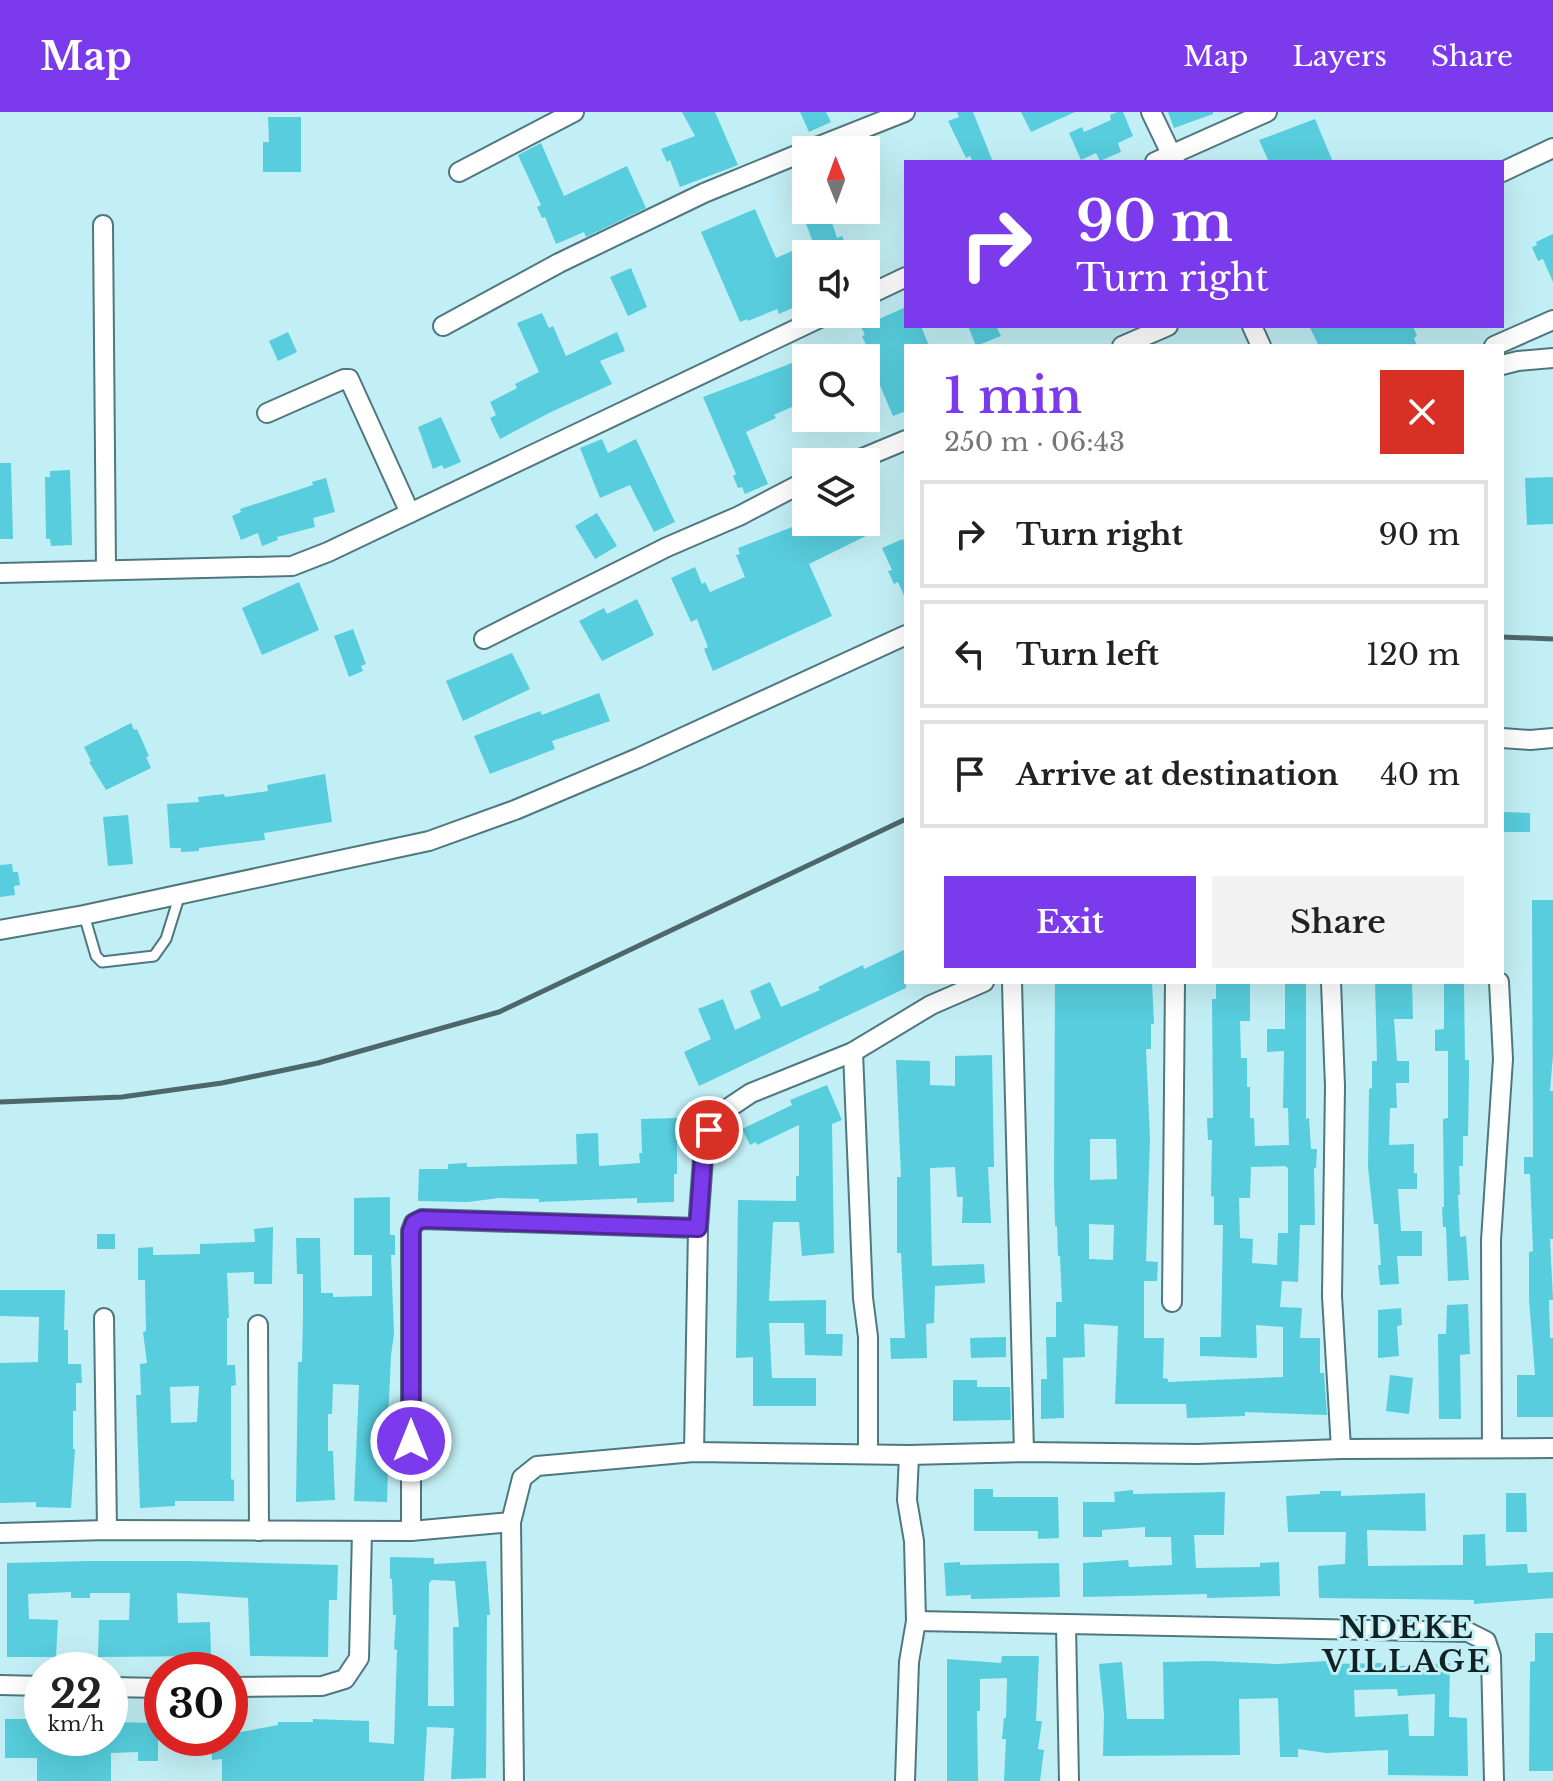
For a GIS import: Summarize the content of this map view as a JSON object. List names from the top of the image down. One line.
{"districts":["NDEKE VILLAGE"],"north":"top","page":{"header":"Map","nav":["Map","Layers","Share"],"turn":["90 m","Turn right"],"heading":["1 min","250 m · 06:43"],"list":[{"name":"Turn right","value":"90 m"},{"name":"Turn left","value":"120 m"},{"name":"Arrive at destination","value":"40 m"}],"buttons":["Exit","Share"],"speed":"22 km/h","limit":"30"}}
